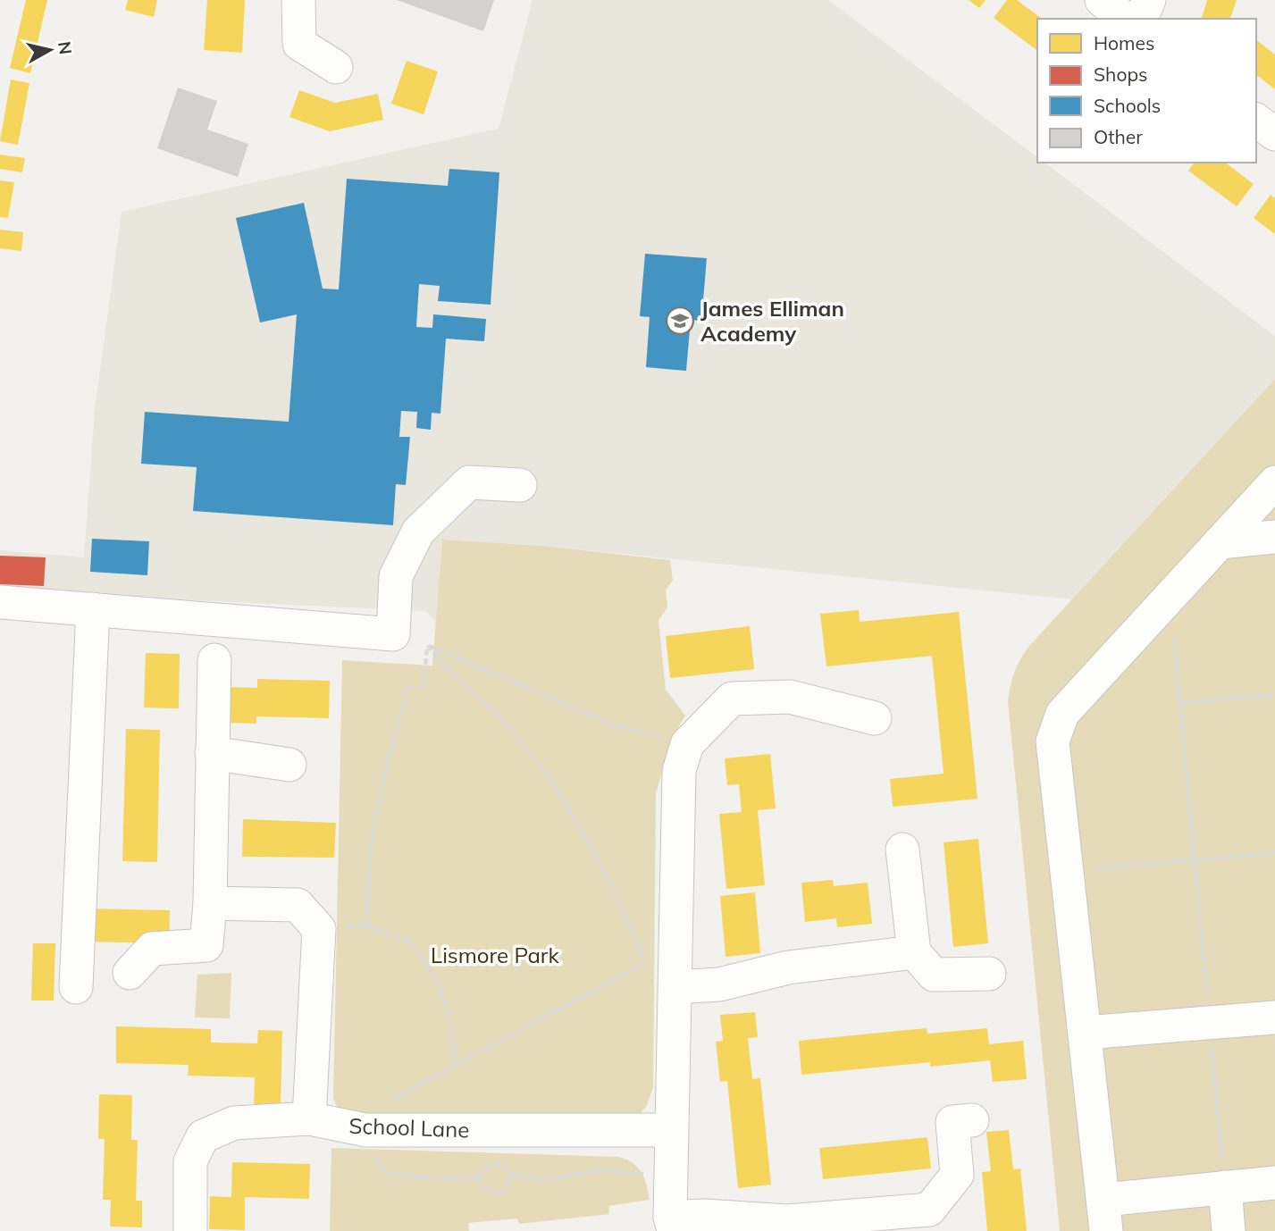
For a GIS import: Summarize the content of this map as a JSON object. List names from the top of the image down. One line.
{"streets":{"street":["School Lane"]},"parks":["Lismore Park"],"places":{"school or university":["James Elliman Academy"]},"legend":["Homes","Shops","Schools","Other"],"north":"right"}
